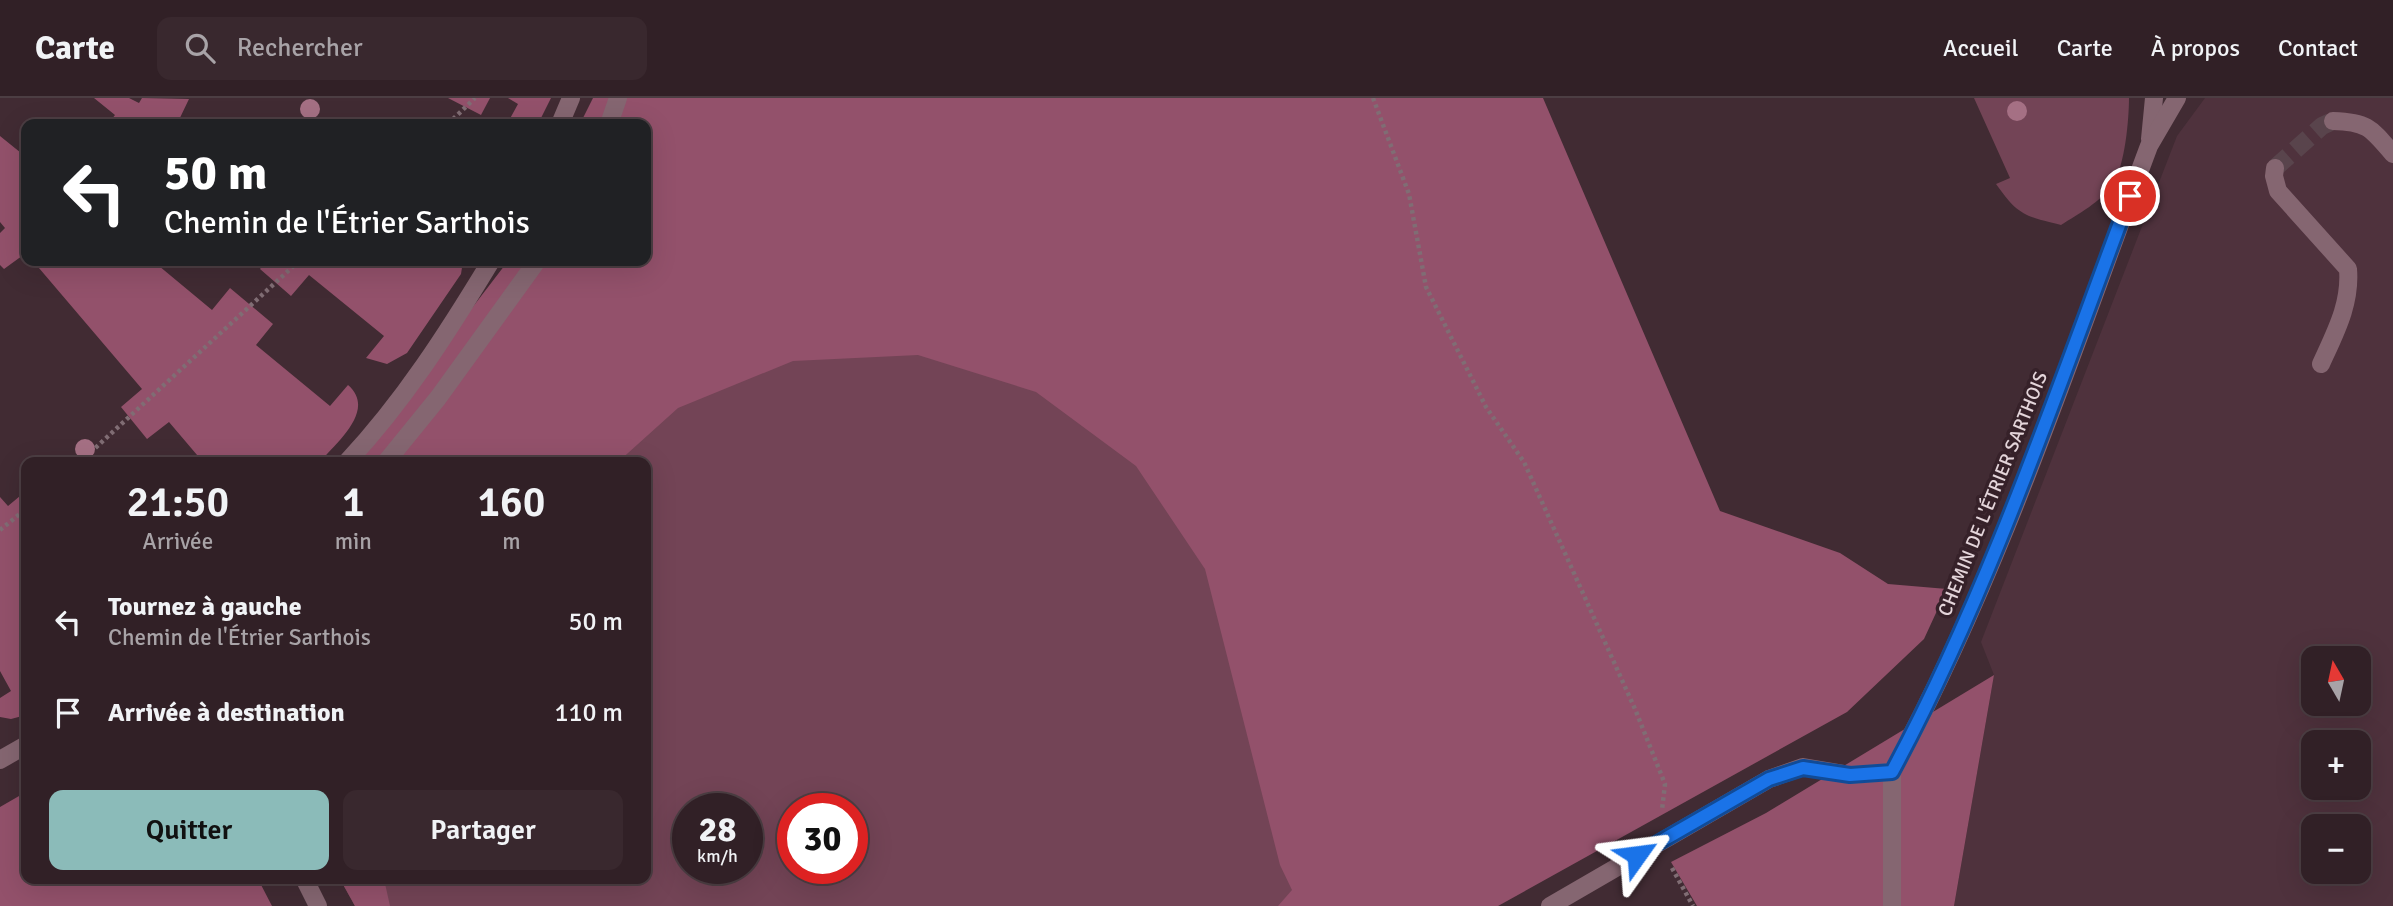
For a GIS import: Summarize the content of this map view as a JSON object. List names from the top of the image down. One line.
{"streets":{"street":["CHEMIN DE L'ÉTRIER SARTHOIS"]},"north":"top","page":{"header":"Carte","search":"Rechercher","nav":["Accueil","Carte","À propos","Contact"],"turn":["50 m","Chemin de l'Étrier Sarthois"],"eta":["21:50","Arrivée","1","min","160","m"],"list":[{"name":"Tournez à gauche","note":"Chemin de l'Étrier Sarthois","value":"50 m"},{"name":"Arrivée à destination","value":"110 m"}],"map_buttons":["+","−"],"buttons":["Quitter","Partager"],"speed":"28 km/h","limit":"30"}}
